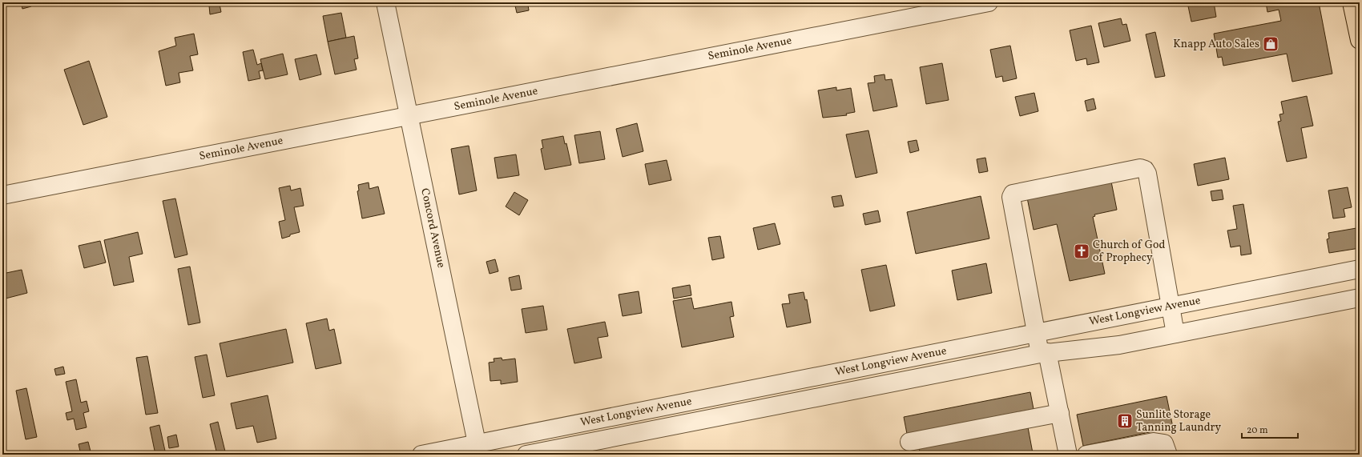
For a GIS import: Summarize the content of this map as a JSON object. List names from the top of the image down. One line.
{"streets":{"street":["Seminole Avenue","Concord Avenue","West Longview Avenue"]},"crossings":[["Seminole Avenue","Concord Avenue"],["Concord Avenue","West Longview Avenue"]],"places":{"shop":["Knapp Auto Sales"],"church":["Church of God of Prophecy"],"building":["Sunlite Storage Tanning Laundry"]},"scale_bar":"20 m"}
